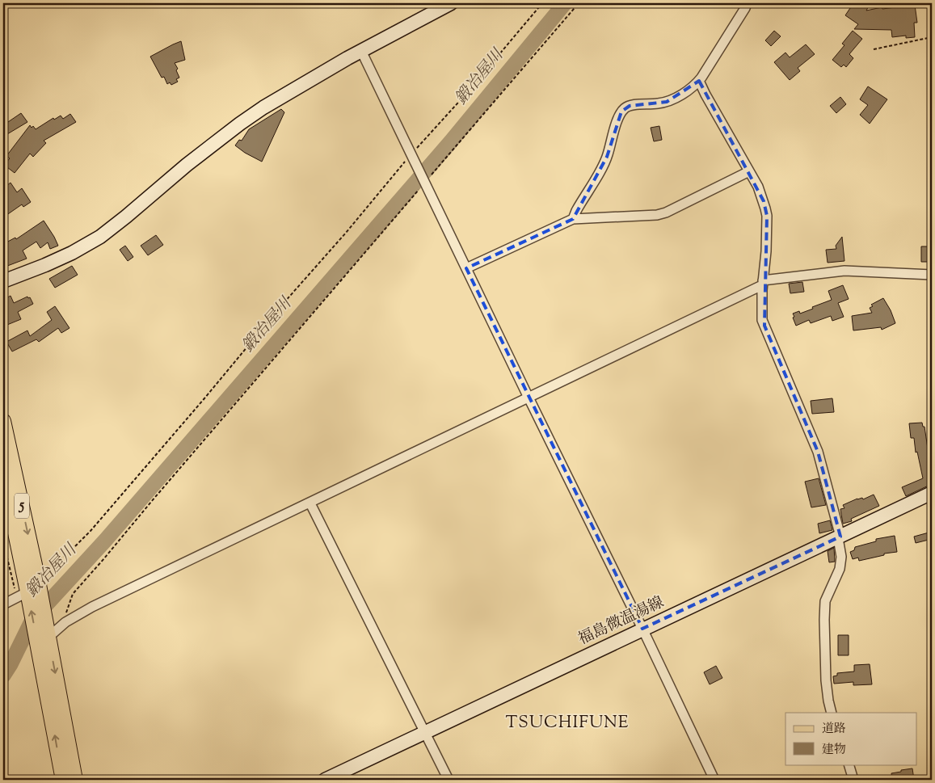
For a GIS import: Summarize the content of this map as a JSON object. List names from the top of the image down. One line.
{"streets":{"main road":["5","福島微温湯線"]},"districts":["TSUCHIFUNE"],"water":["鍛冶屋川"],"legend":["道路","建物"]}
